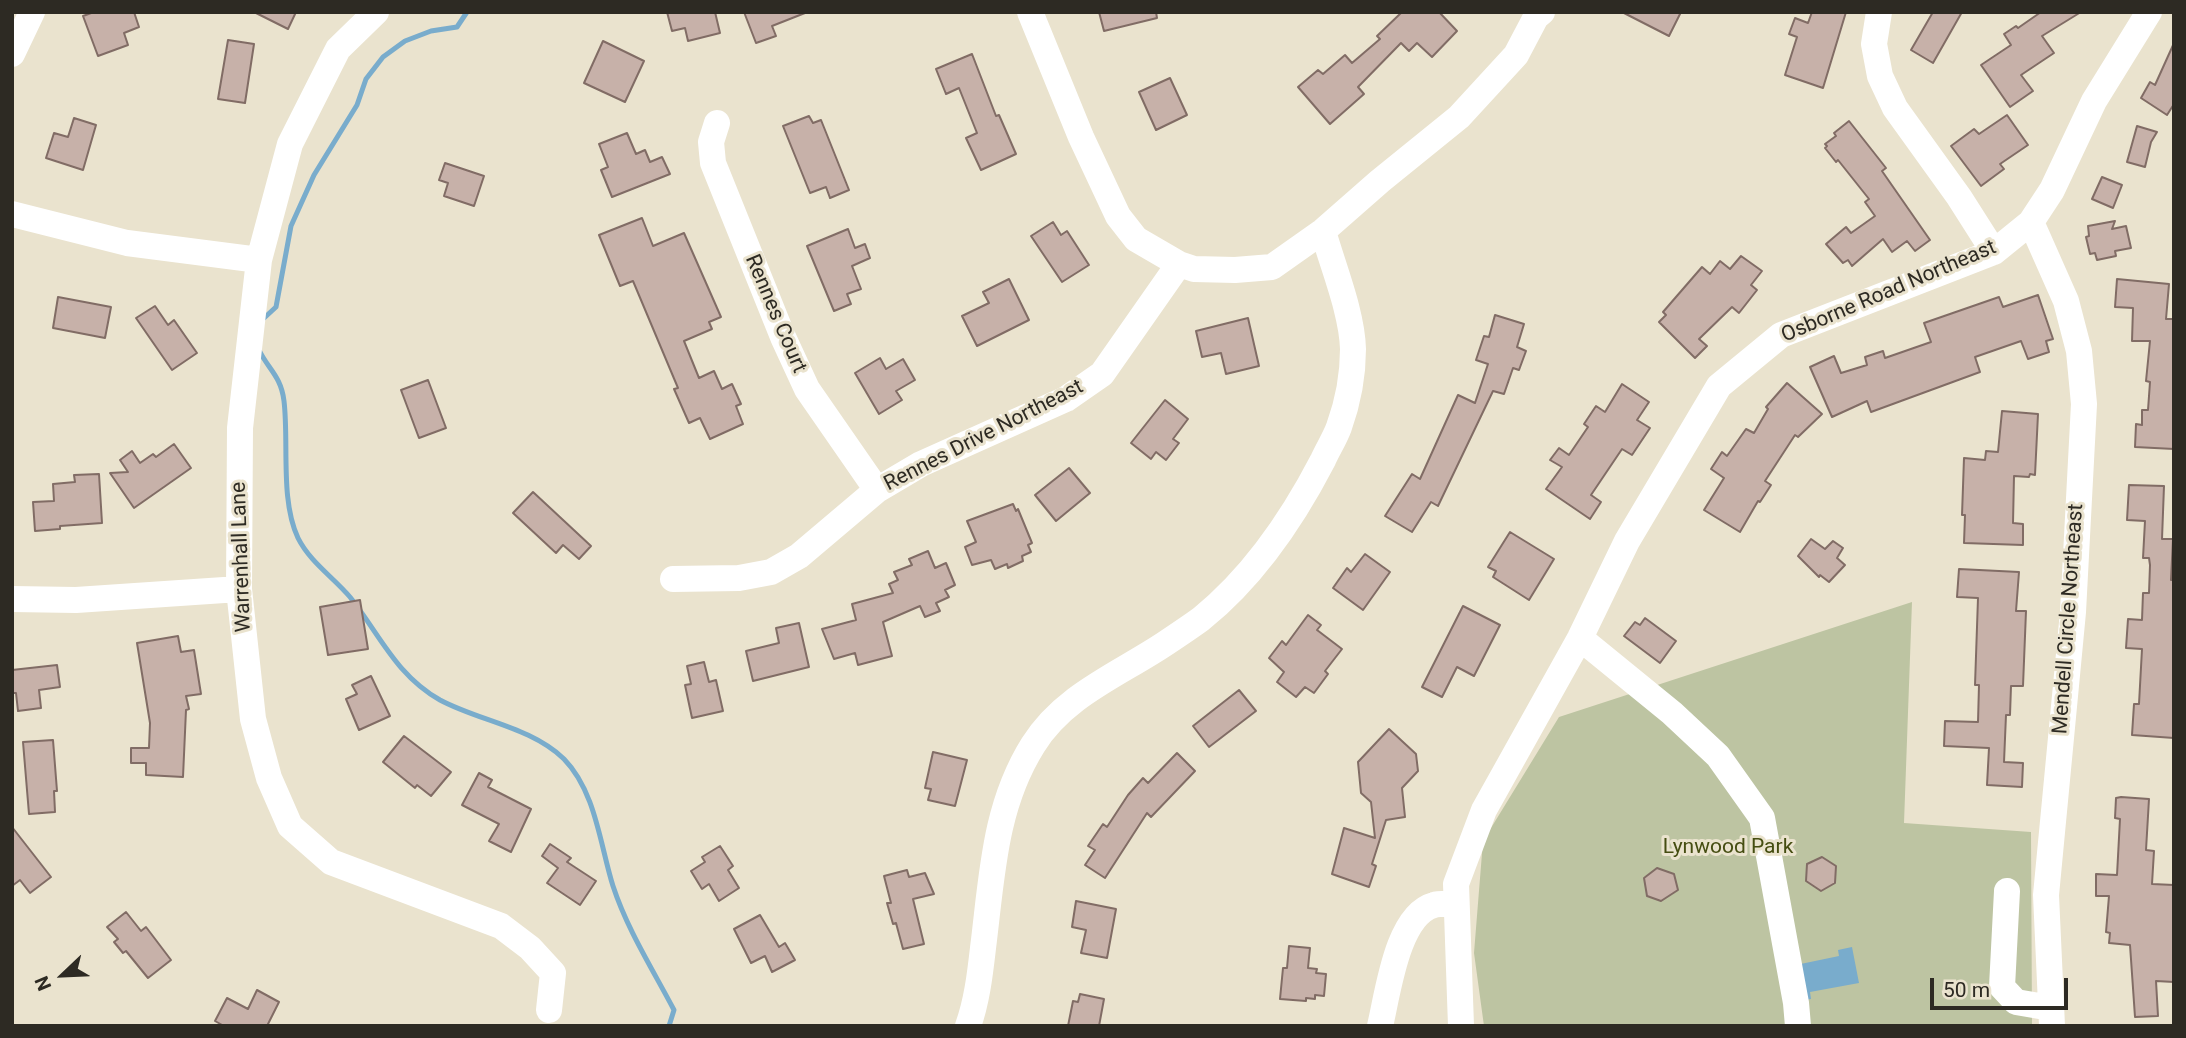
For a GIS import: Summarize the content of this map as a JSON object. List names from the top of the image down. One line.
{"streets":{"street":["Osborne Road Northeast","Rennes Court","Rennes Drive Northeast","Warrenhall Lane","Mendell Circle Northeast"]},"crossings":[["Osborne Road Northeast","Mendell Circle Northeast"],["Rennes Court","Rennes Drive Northeast"]],"parks":["Lynwood Park"],"scale_bar":"50 m","north":"bottom left"}
